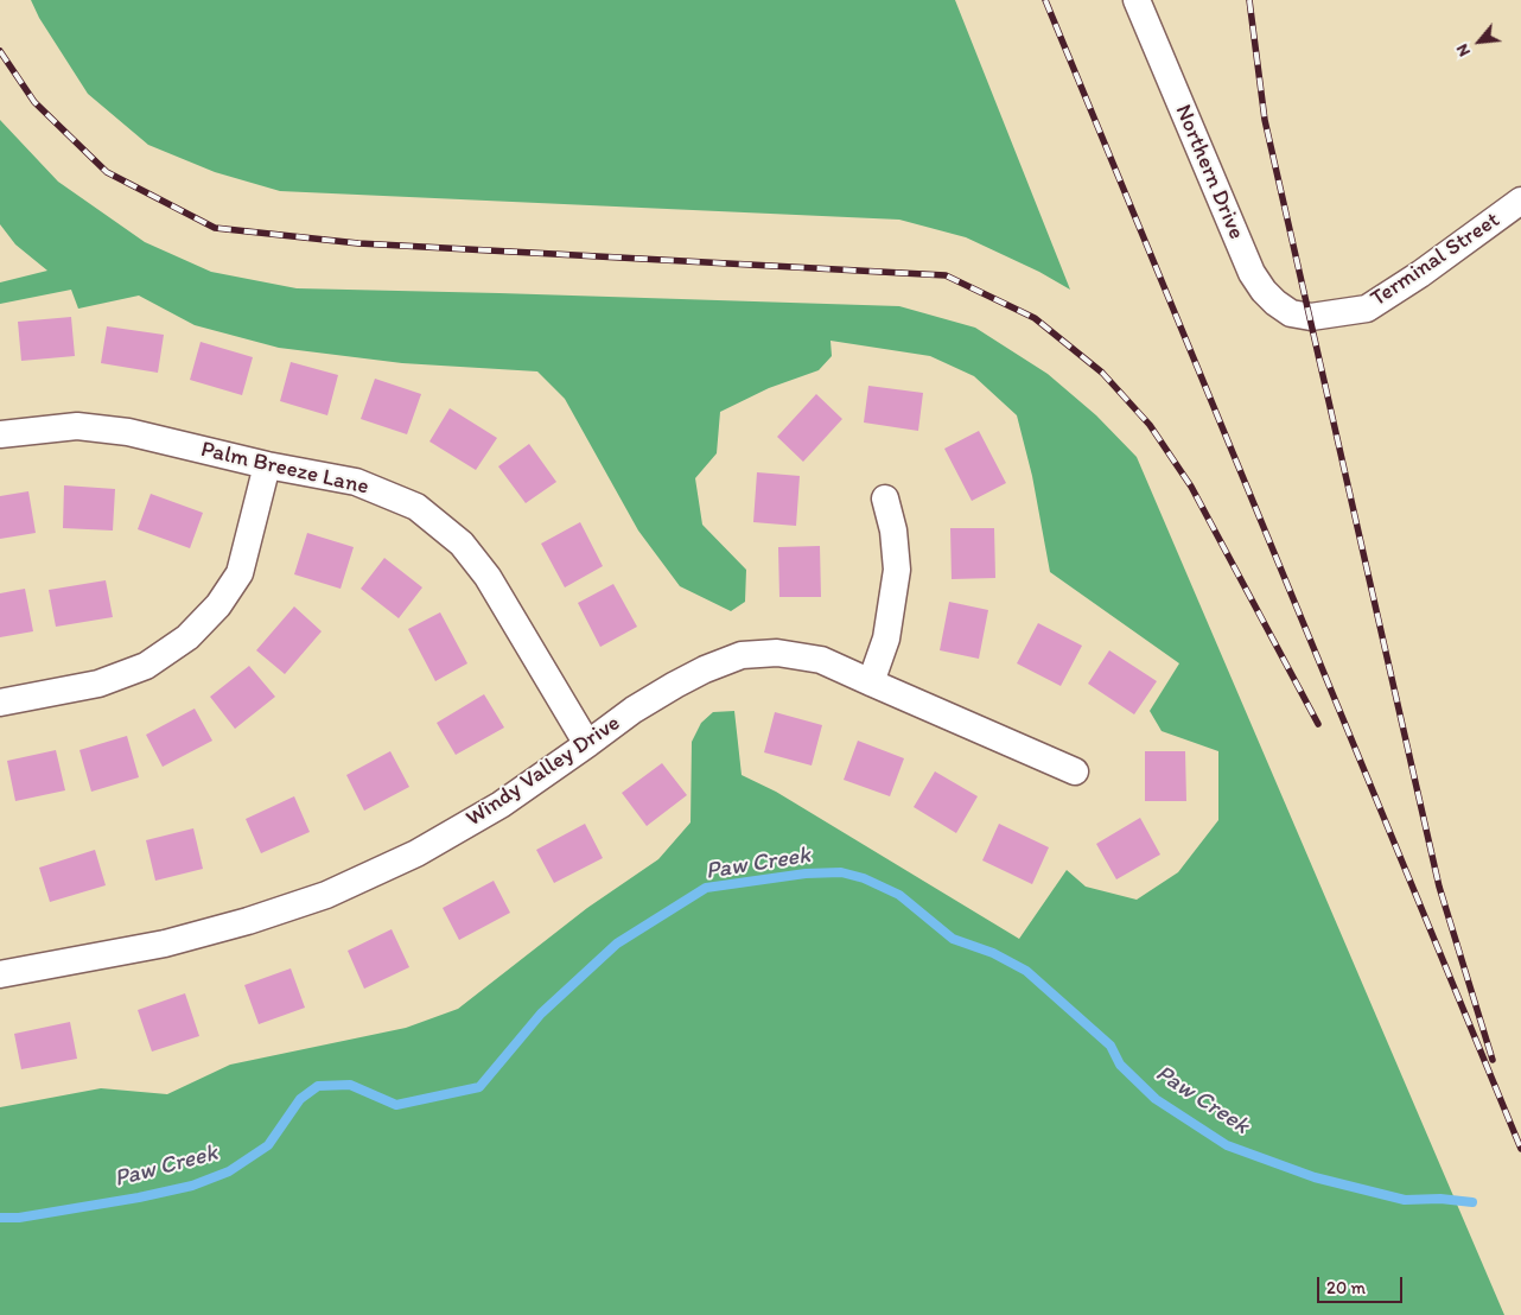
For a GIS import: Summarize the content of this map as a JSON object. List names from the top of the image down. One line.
{"streets":{"street":["Northern Drive","Terminal Street","Palm Breeze Lane","Windy Valley Drive"]},"crossings":[["Northern Drive","Terminal Street"],["Palm Breeze Lane","Windy Valley Drive"]],"water":["Paw Creek"],"scale_bar":"20 m","north":"bottom left"}
